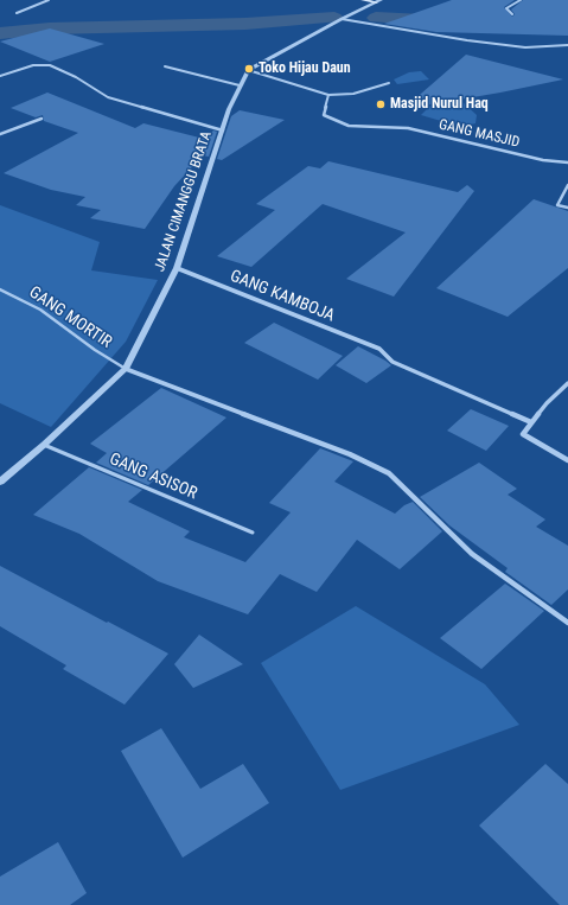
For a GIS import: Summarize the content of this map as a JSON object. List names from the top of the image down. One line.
{"streets":{"street":["GANG MASJID","JALAN CIMANGGU BRATA","GANG KAMBOJA"],"lane":["GANG MORTIR","GANG ASISOR"]},"crossings":[["JALAN CIMANGGU BRATA","GANG KAMBOJA"],["JALAN CIMANGGU BRATA","GANG MORTIR"],["JALAN CIMANGGU BRATA","GANG ASISOR"]],"places":["Toko Hijau Daun","Masjid Nurul Haq"]}
